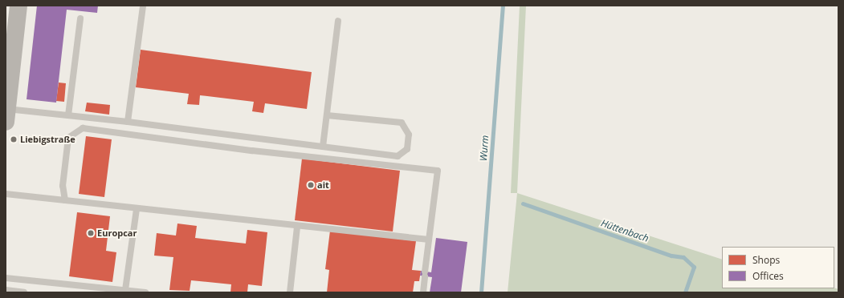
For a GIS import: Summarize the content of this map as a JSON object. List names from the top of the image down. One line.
{"water":["Wurm","Hüttenbach"],"places":["Liebigstraße","ait","Europcar"],"legend":["Shops","Offices"]}
